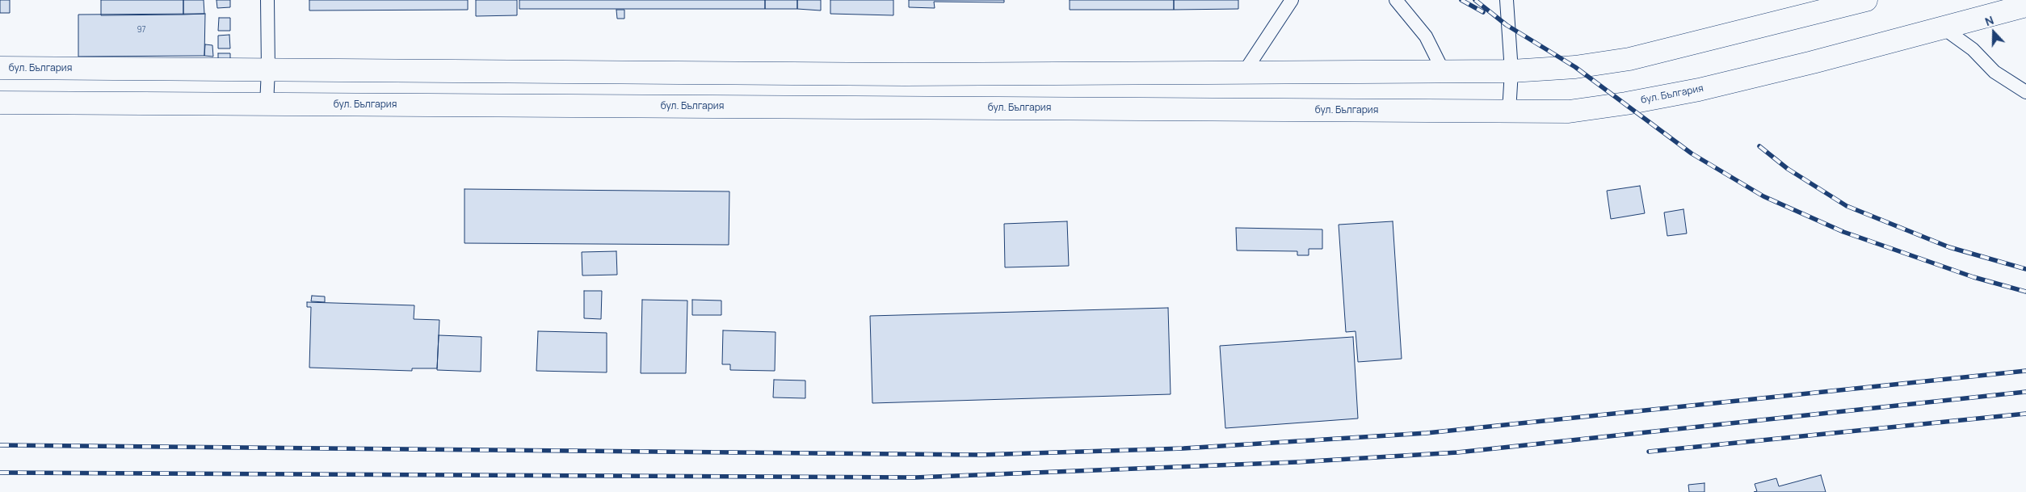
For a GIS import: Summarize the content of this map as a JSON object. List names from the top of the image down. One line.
{"streets":{"street":["бул. България"]},"house_numbers":["97"],"north":"top"}
